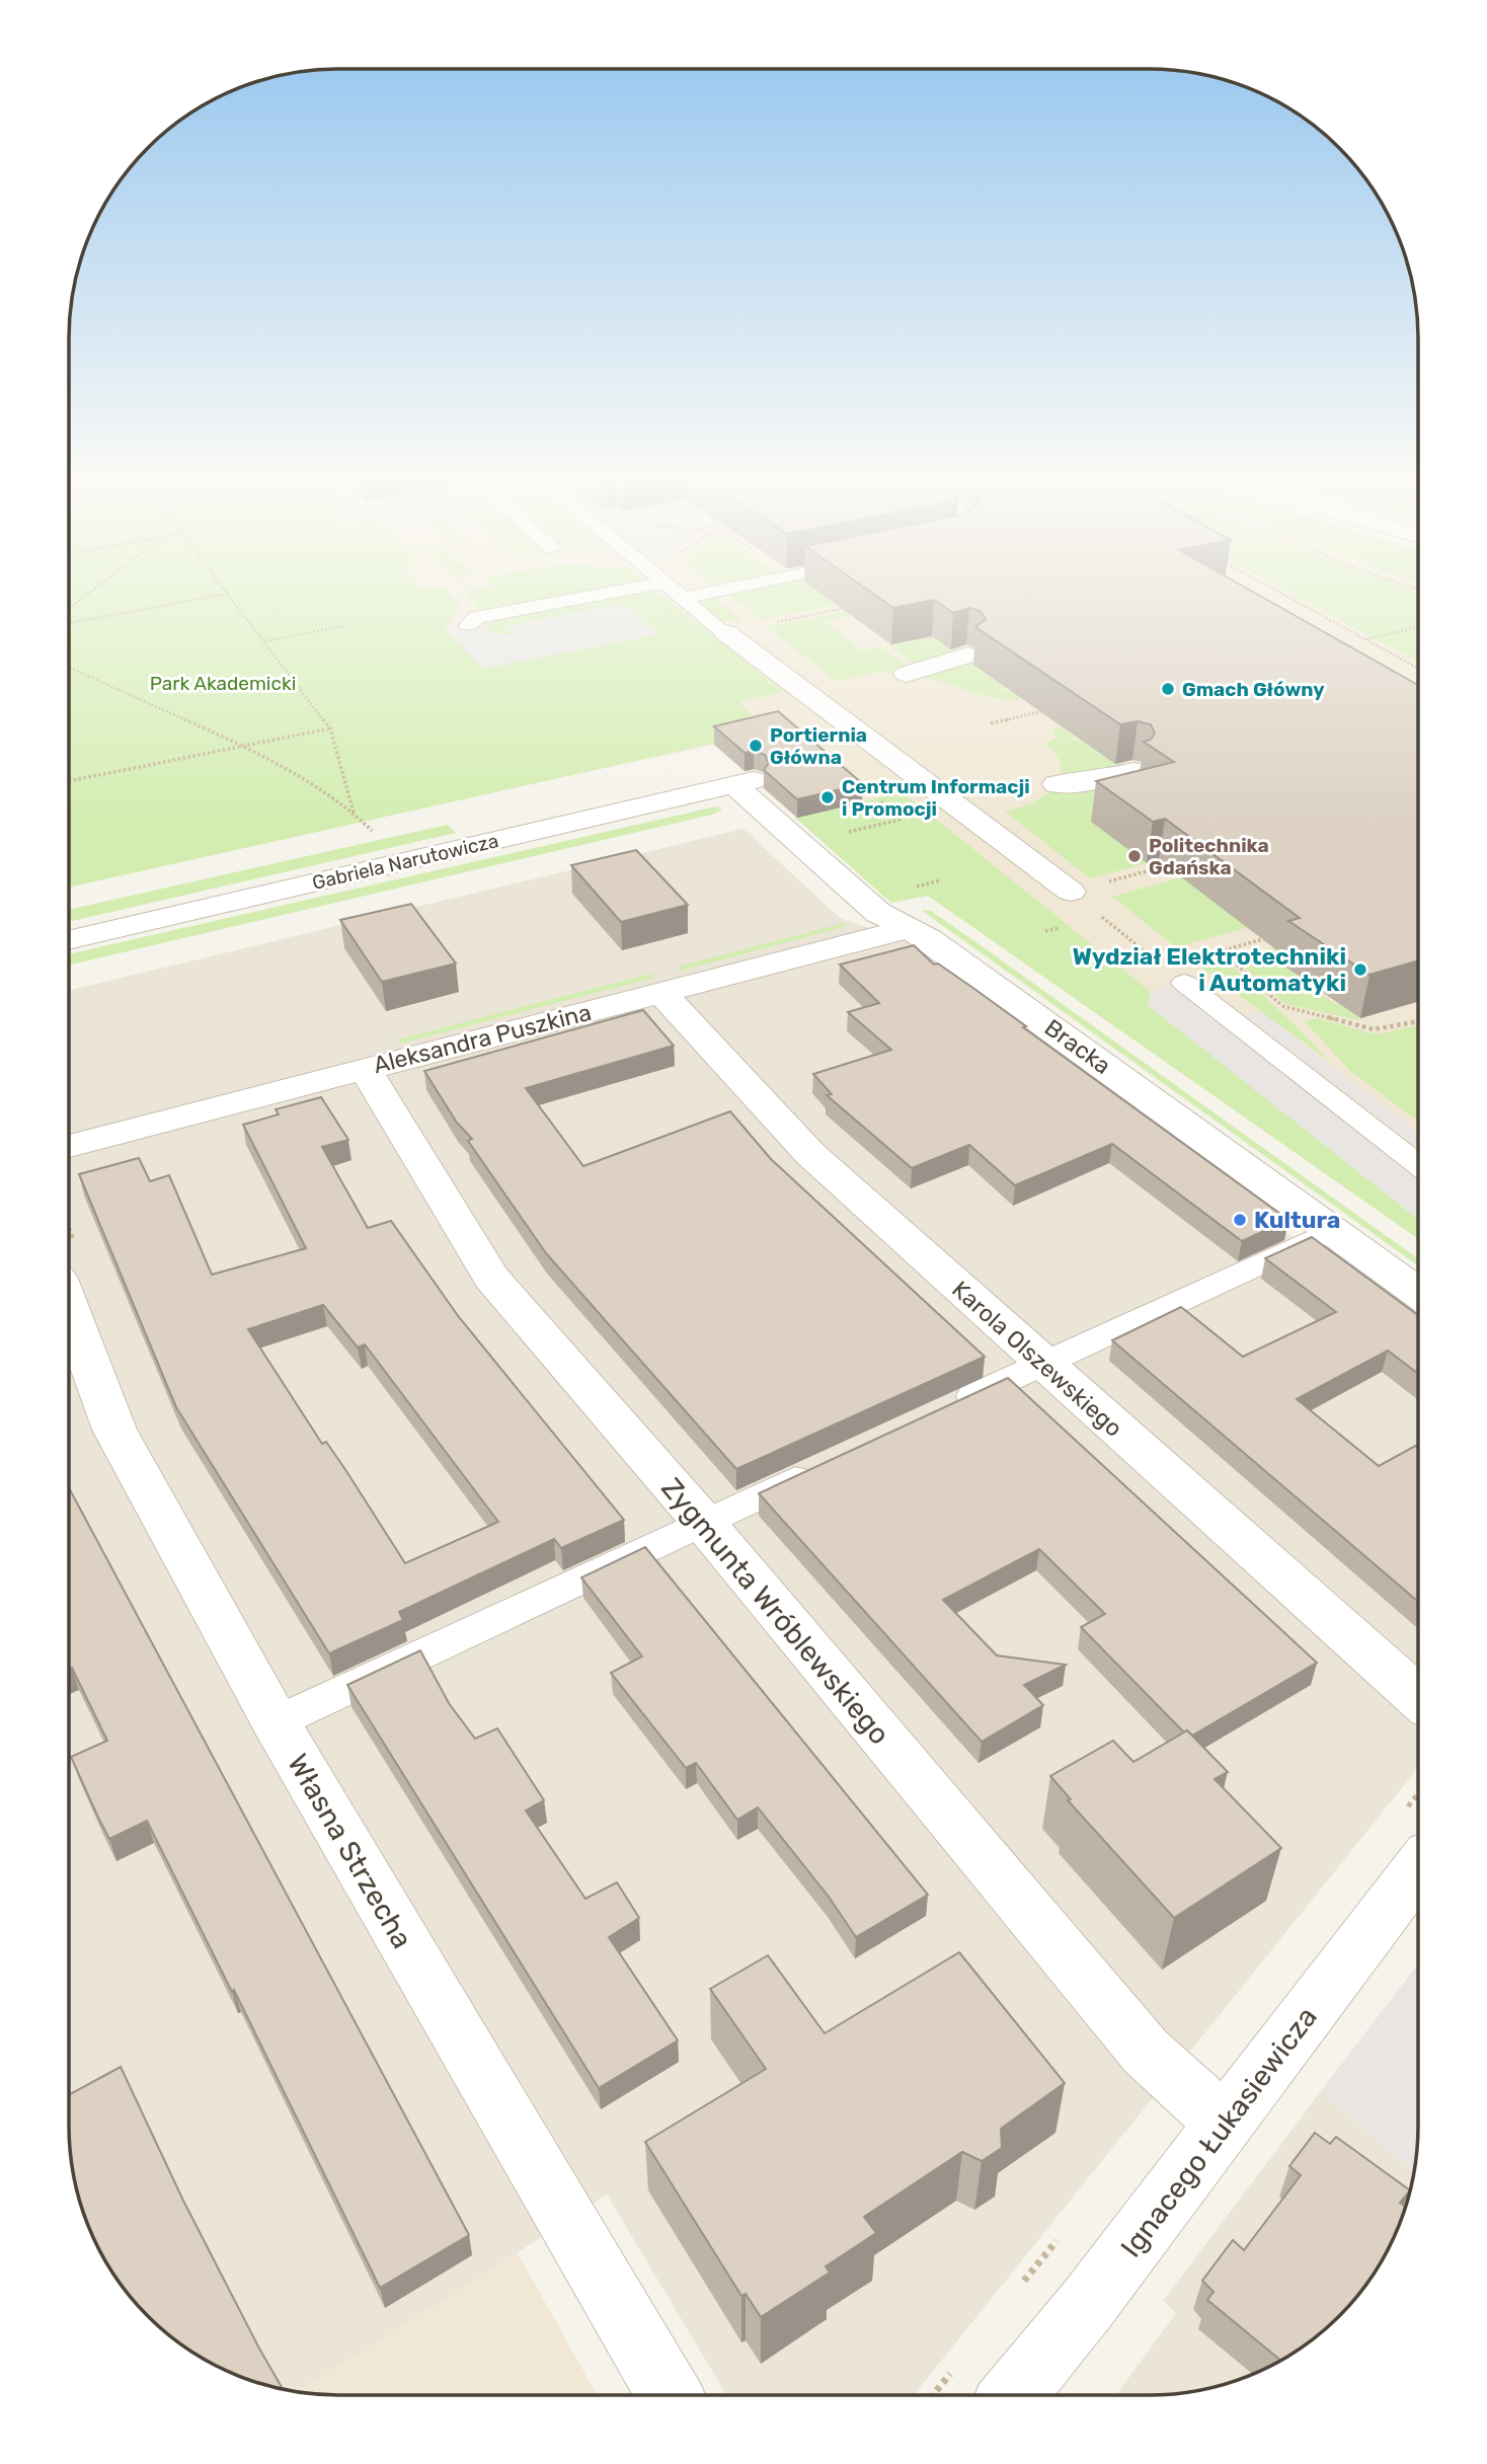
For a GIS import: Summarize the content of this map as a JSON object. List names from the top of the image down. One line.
{"streets":{"street":["Gabriela Narutowicza","Aleksandra Puszkina","Bracka","Karola Olszewskiego","Zygmunta Wróblewskiego","Własna Strzecha","Ignacego Łukasiewicza"]},"crossings":[["Gabriela Narutowicza","Bracka"],["Aleksandra Puszkina","Bracka"],["Aleksandra Puszkina","Karola Olszewskiego"],["Aleksandra Puszkina","Zygmunta Wróblewskiego"],["Zygmunta Wróblewskiego","Ignacego Łukasiewicza"]],"parks":["Park Akademicki"],"places":["Gmach Główny","Portiernia Główna","Centrum Informacji i Promocji","Politechnika Gdańska","Wydział Elektrotechniki i Automatyki","Kultura"]}
